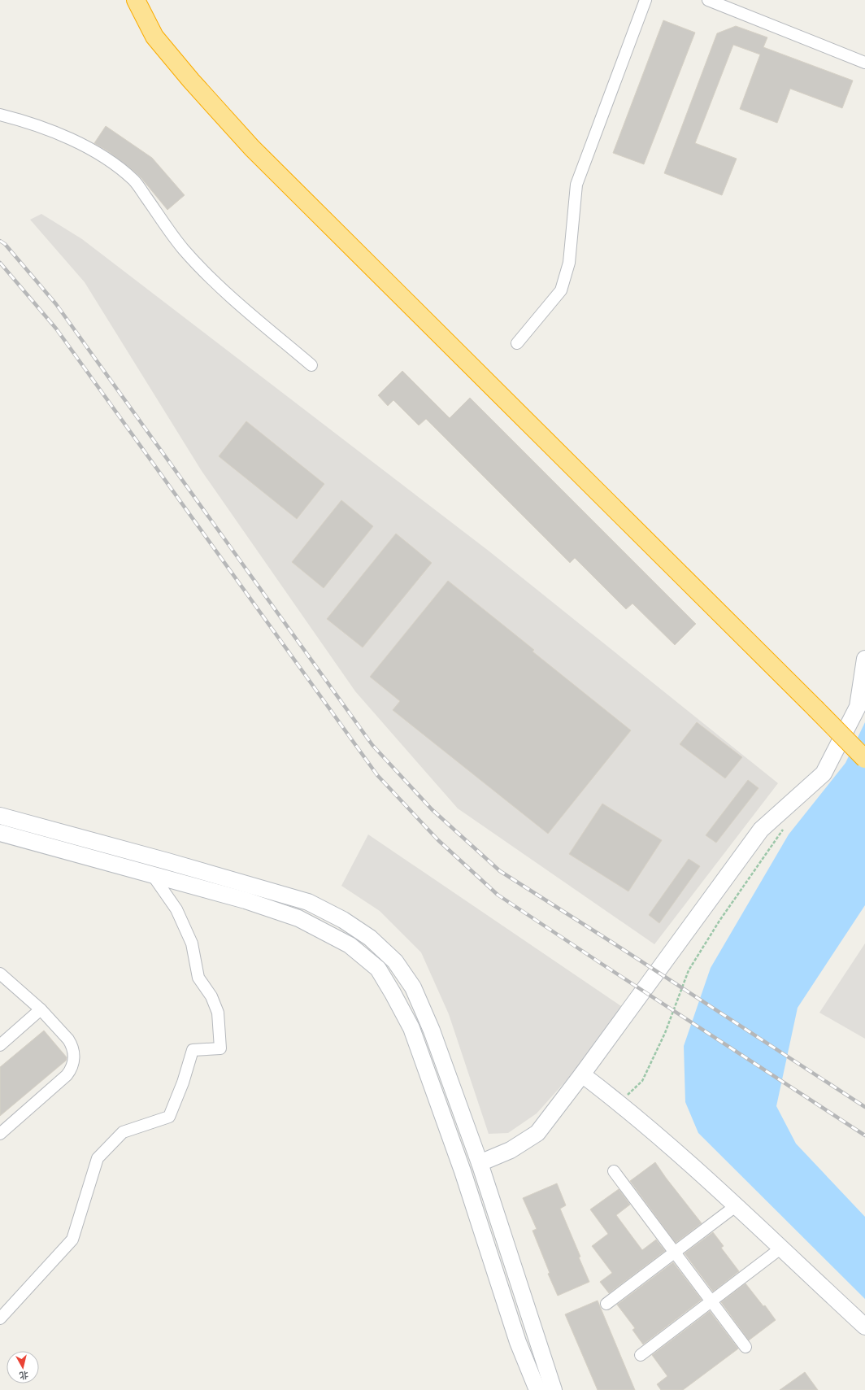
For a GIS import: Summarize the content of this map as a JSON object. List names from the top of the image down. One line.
{"north":"bottom"}
